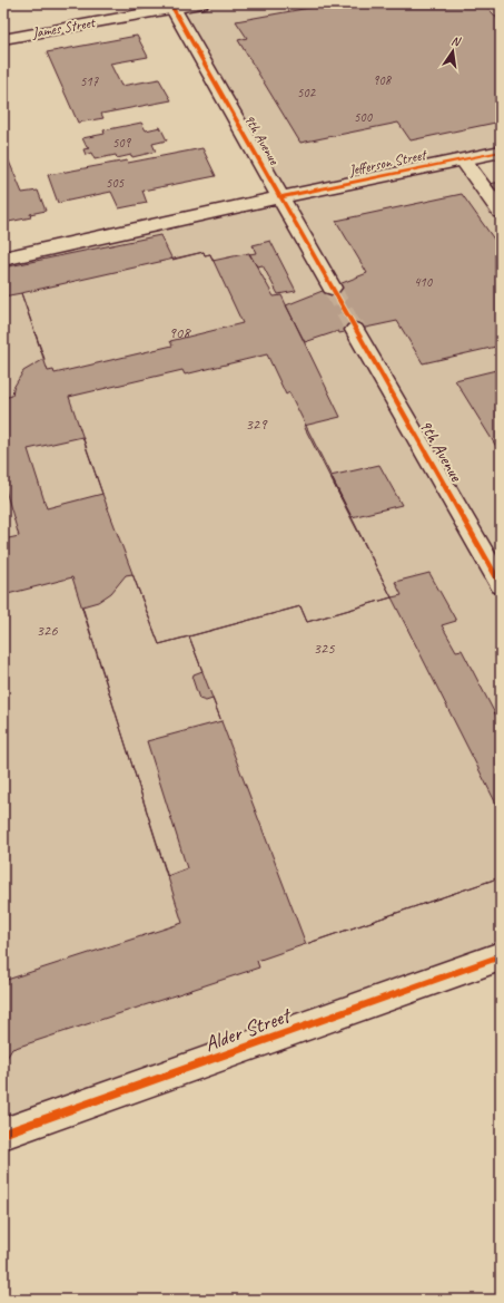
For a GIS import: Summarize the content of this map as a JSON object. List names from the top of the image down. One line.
{"streets":{"street":["James Street","9th Avenue","Jefferson Street","Alder Street"]},"crossings":[["James Street","9th Avenue"],["9th Avenue","Jefferson Street"]],"house_numbers":["908","517","502","500","509","505","410","908","329","326","325"],"north":"top"}
